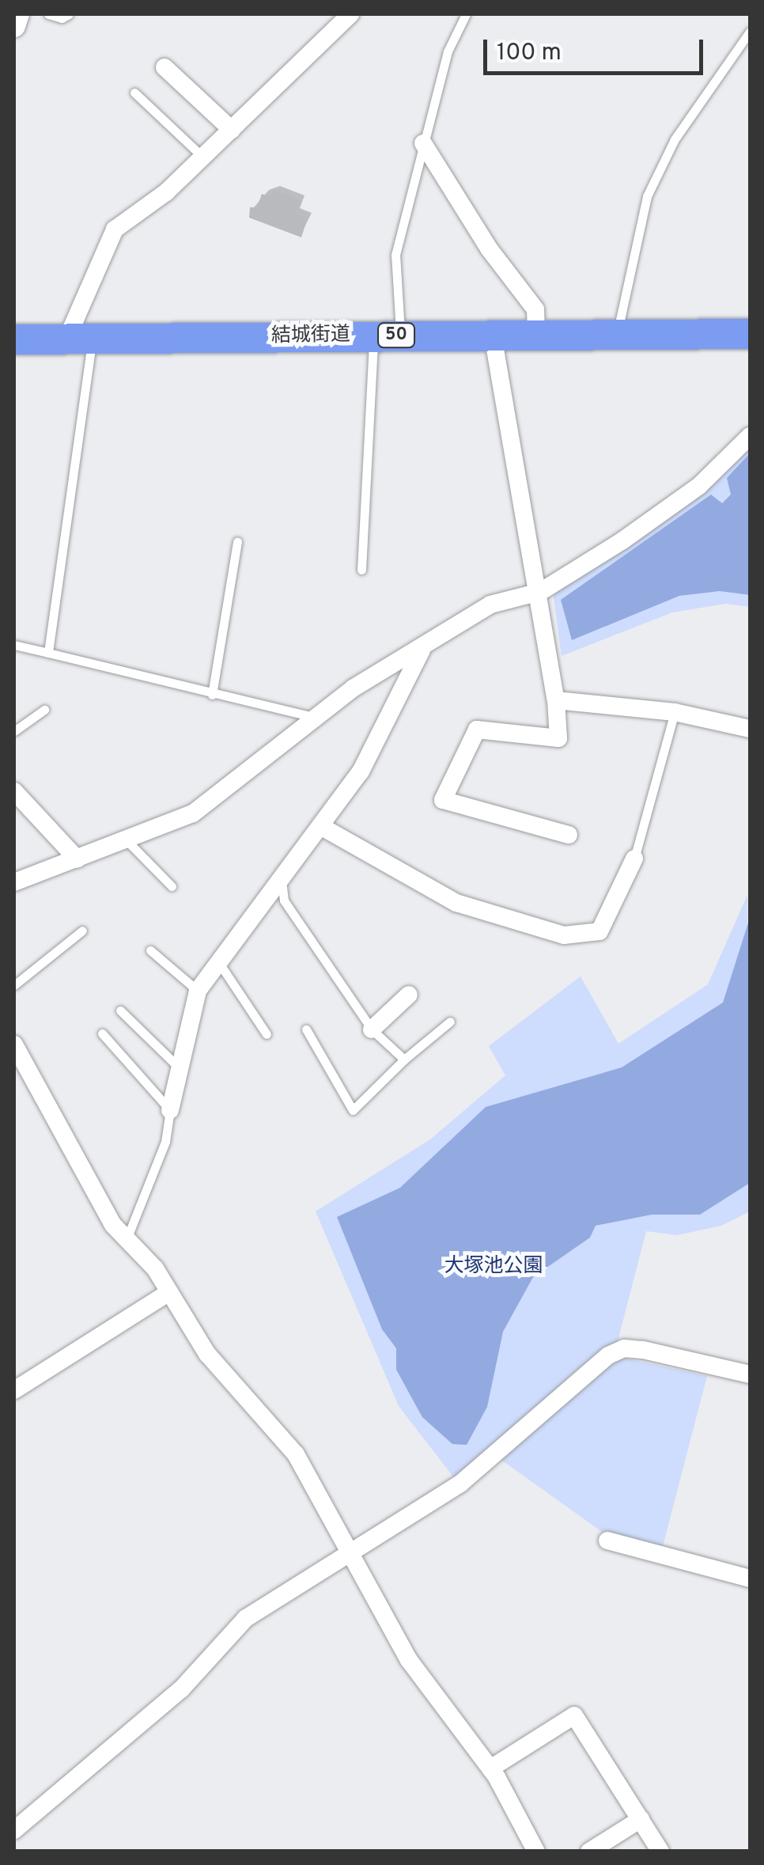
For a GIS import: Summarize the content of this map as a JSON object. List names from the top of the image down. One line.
{"streets":{"highway":["50","結城街道"]},"parks":["大塚池公園"],"scale_bar":"100 m"}
